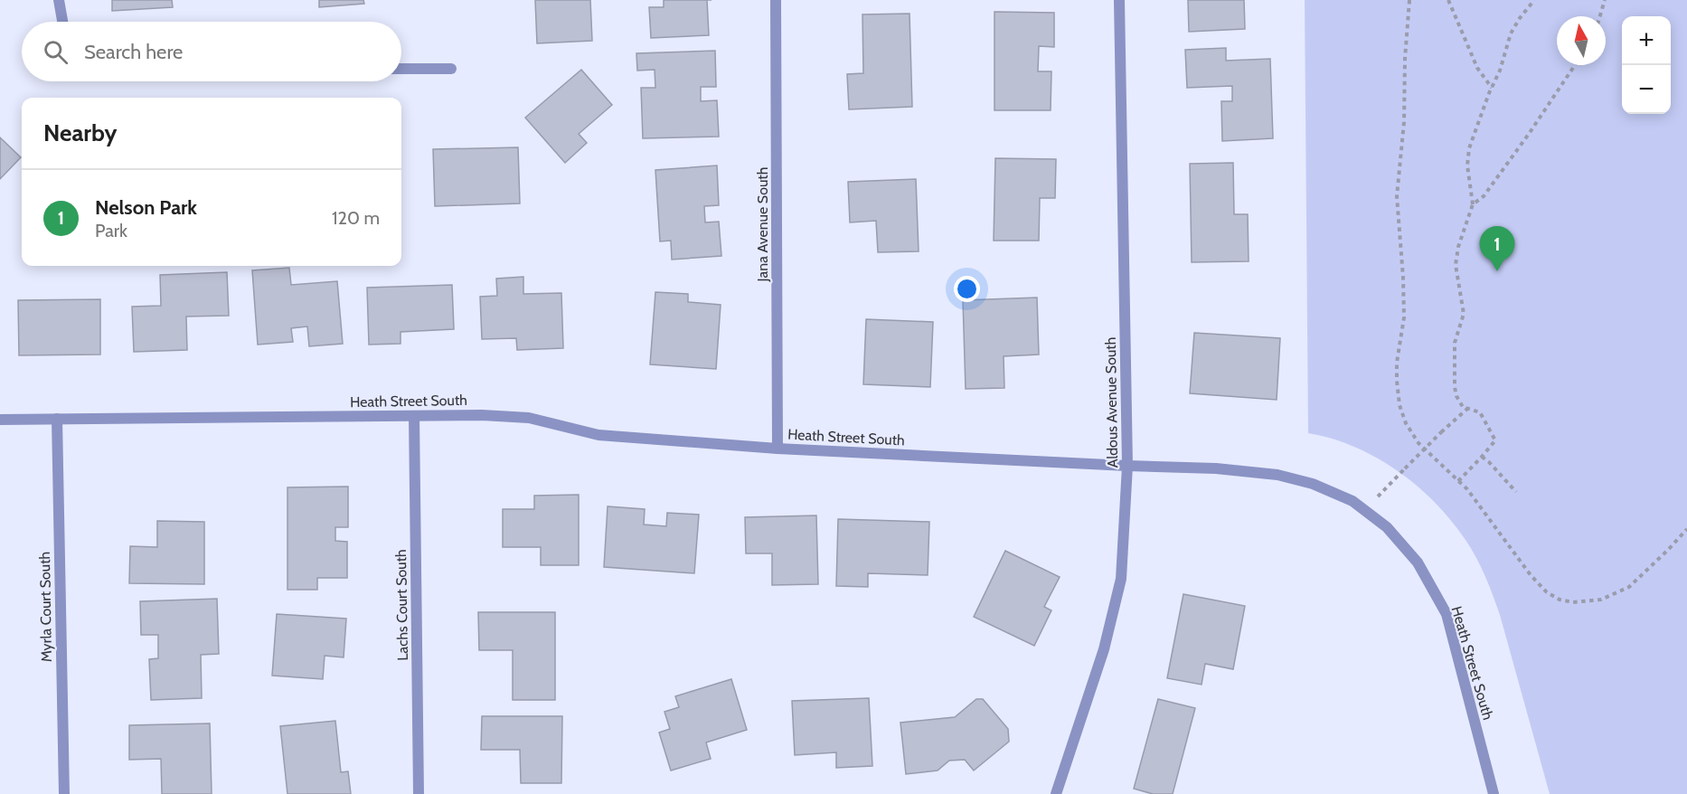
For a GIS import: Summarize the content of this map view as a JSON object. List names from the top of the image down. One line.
{"streets":{"street":["Jana Avenue South","Heath Street South","Aldous Avenue South","Lachs Court South","Myrla Court South"]},"crossings":[["Jana Avenue South","Heath Street South"],["Heath Street South","Aldous Avenue South"],["Heath Street South","Lachs Court South"],["Heath Street South","Myrla Court South"]],"north":"top","page":{"map_buttons":["+","−"],"search":"Search here","heading":"Nearby","list":[{"mark":"1","name":"Nelson Park","note":"Park","value":"120 m"}],"pins":"1"}}
